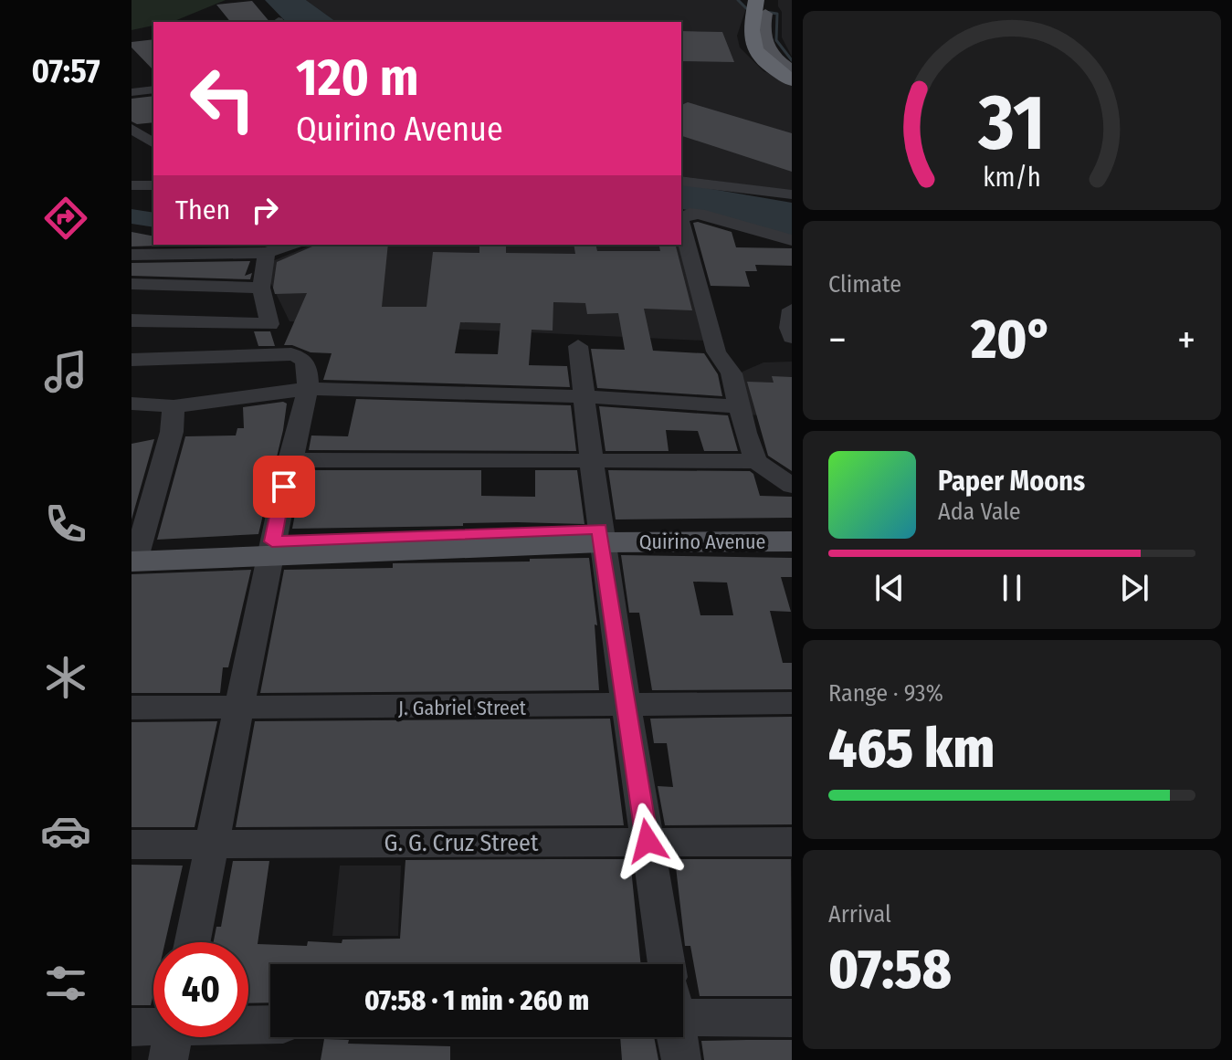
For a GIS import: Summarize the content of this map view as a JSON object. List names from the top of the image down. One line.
{"streets":{"main road":["Quirino Avenue"],"street":["J. Gabriel Street","G. G. Cruz Street"]},"page":{"tabs":"07:57","turn":["120 m","Quirino Avenue"],"then":"Then","tile":["Climate",["Range · 93%","465 km"],["Arrival","07:58"]],"heat":["−","20°","+"],"song":["Paper Moons","Ada Vale"],"limit":"40","trip":"07:58 · 1 min · 260 m","gauge":["31","km/h"]}}
